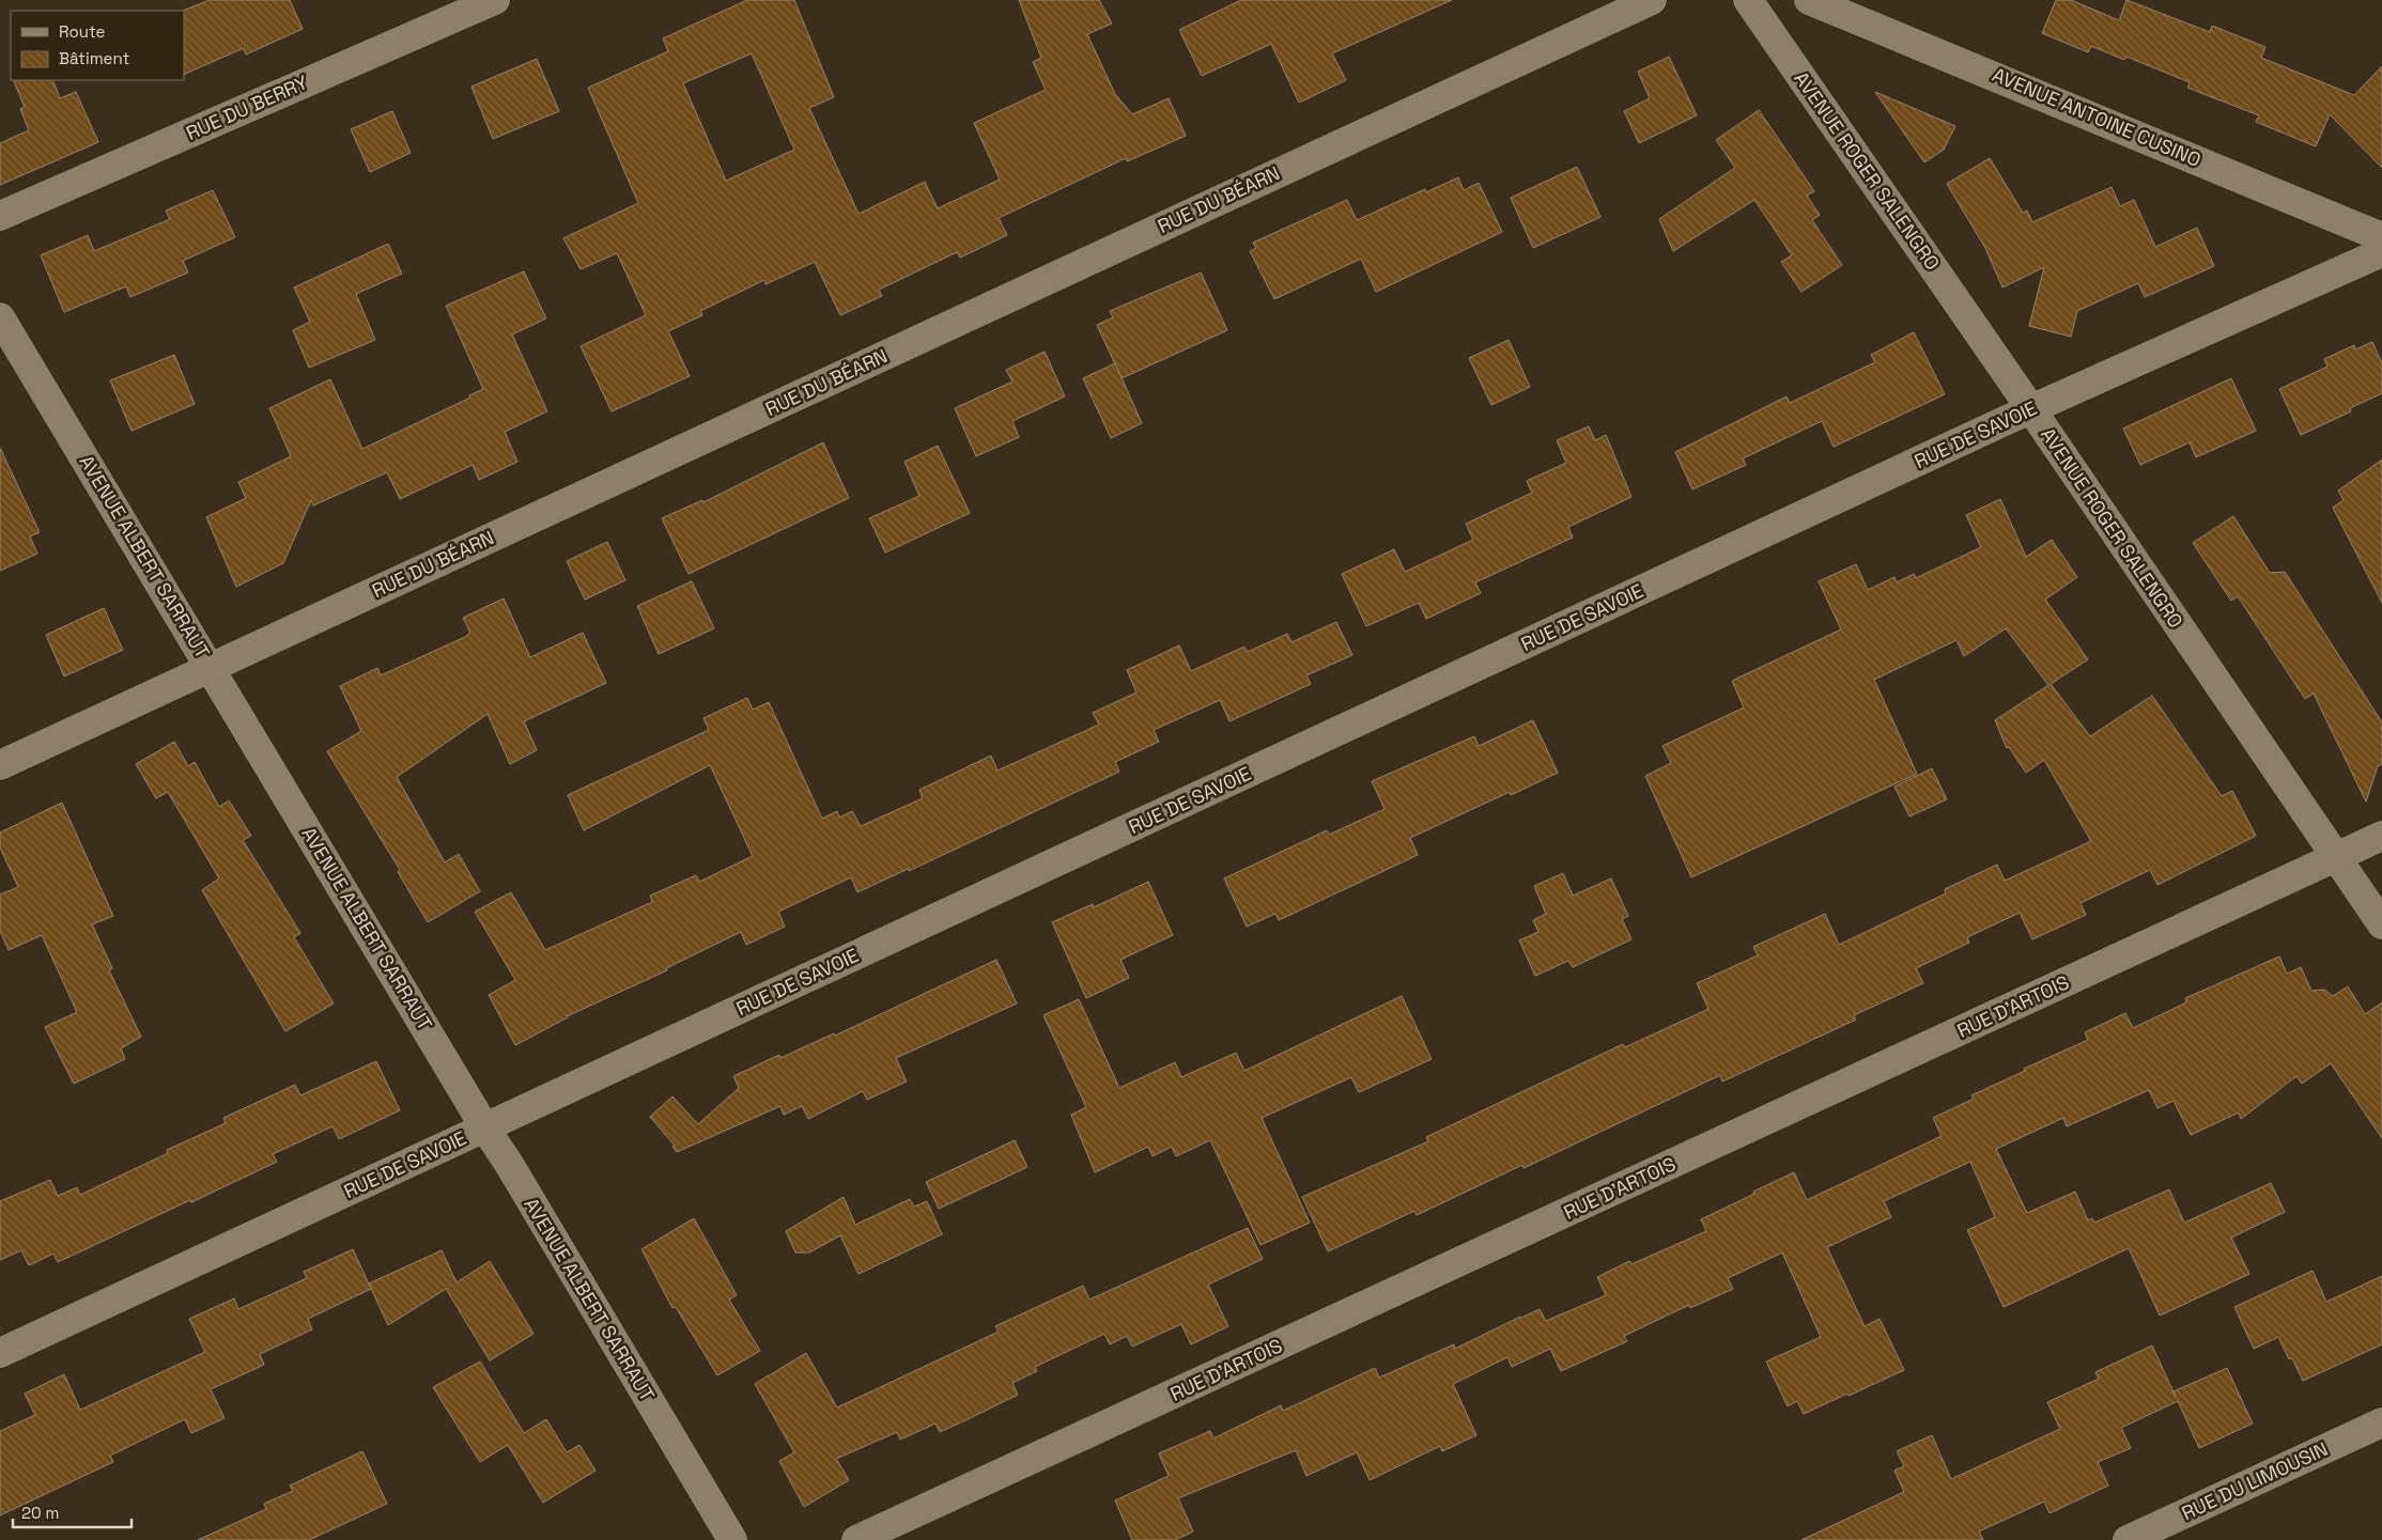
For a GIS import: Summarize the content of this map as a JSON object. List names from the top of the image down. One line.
{"streets":{"street":["RUE DU BERRY","AVENUE ANTOINE CUSINO","AVENUE ROGER SALENGRO","RUE DU BÉARN","RUE DE SAVOIE","AVENUE ALBERT SARRAUT","RUE D'ARTOIS","RUE DU LIMOUSIN"]},"crossings":[["AVENUE ROGER SALENGRO","RUE DE SAVOIE"],["AVENUE ROGER SALENGRO","RUE D'ARTOIS"],["RUE DU BÉARN","AVENUE ALBERT SARRAUT"],["RUE DE SAVOIE","AVENUE ALBERT SARRAUT"]],"legend":["Route","Bâtiment"],"scale_bar":"20 m"}
